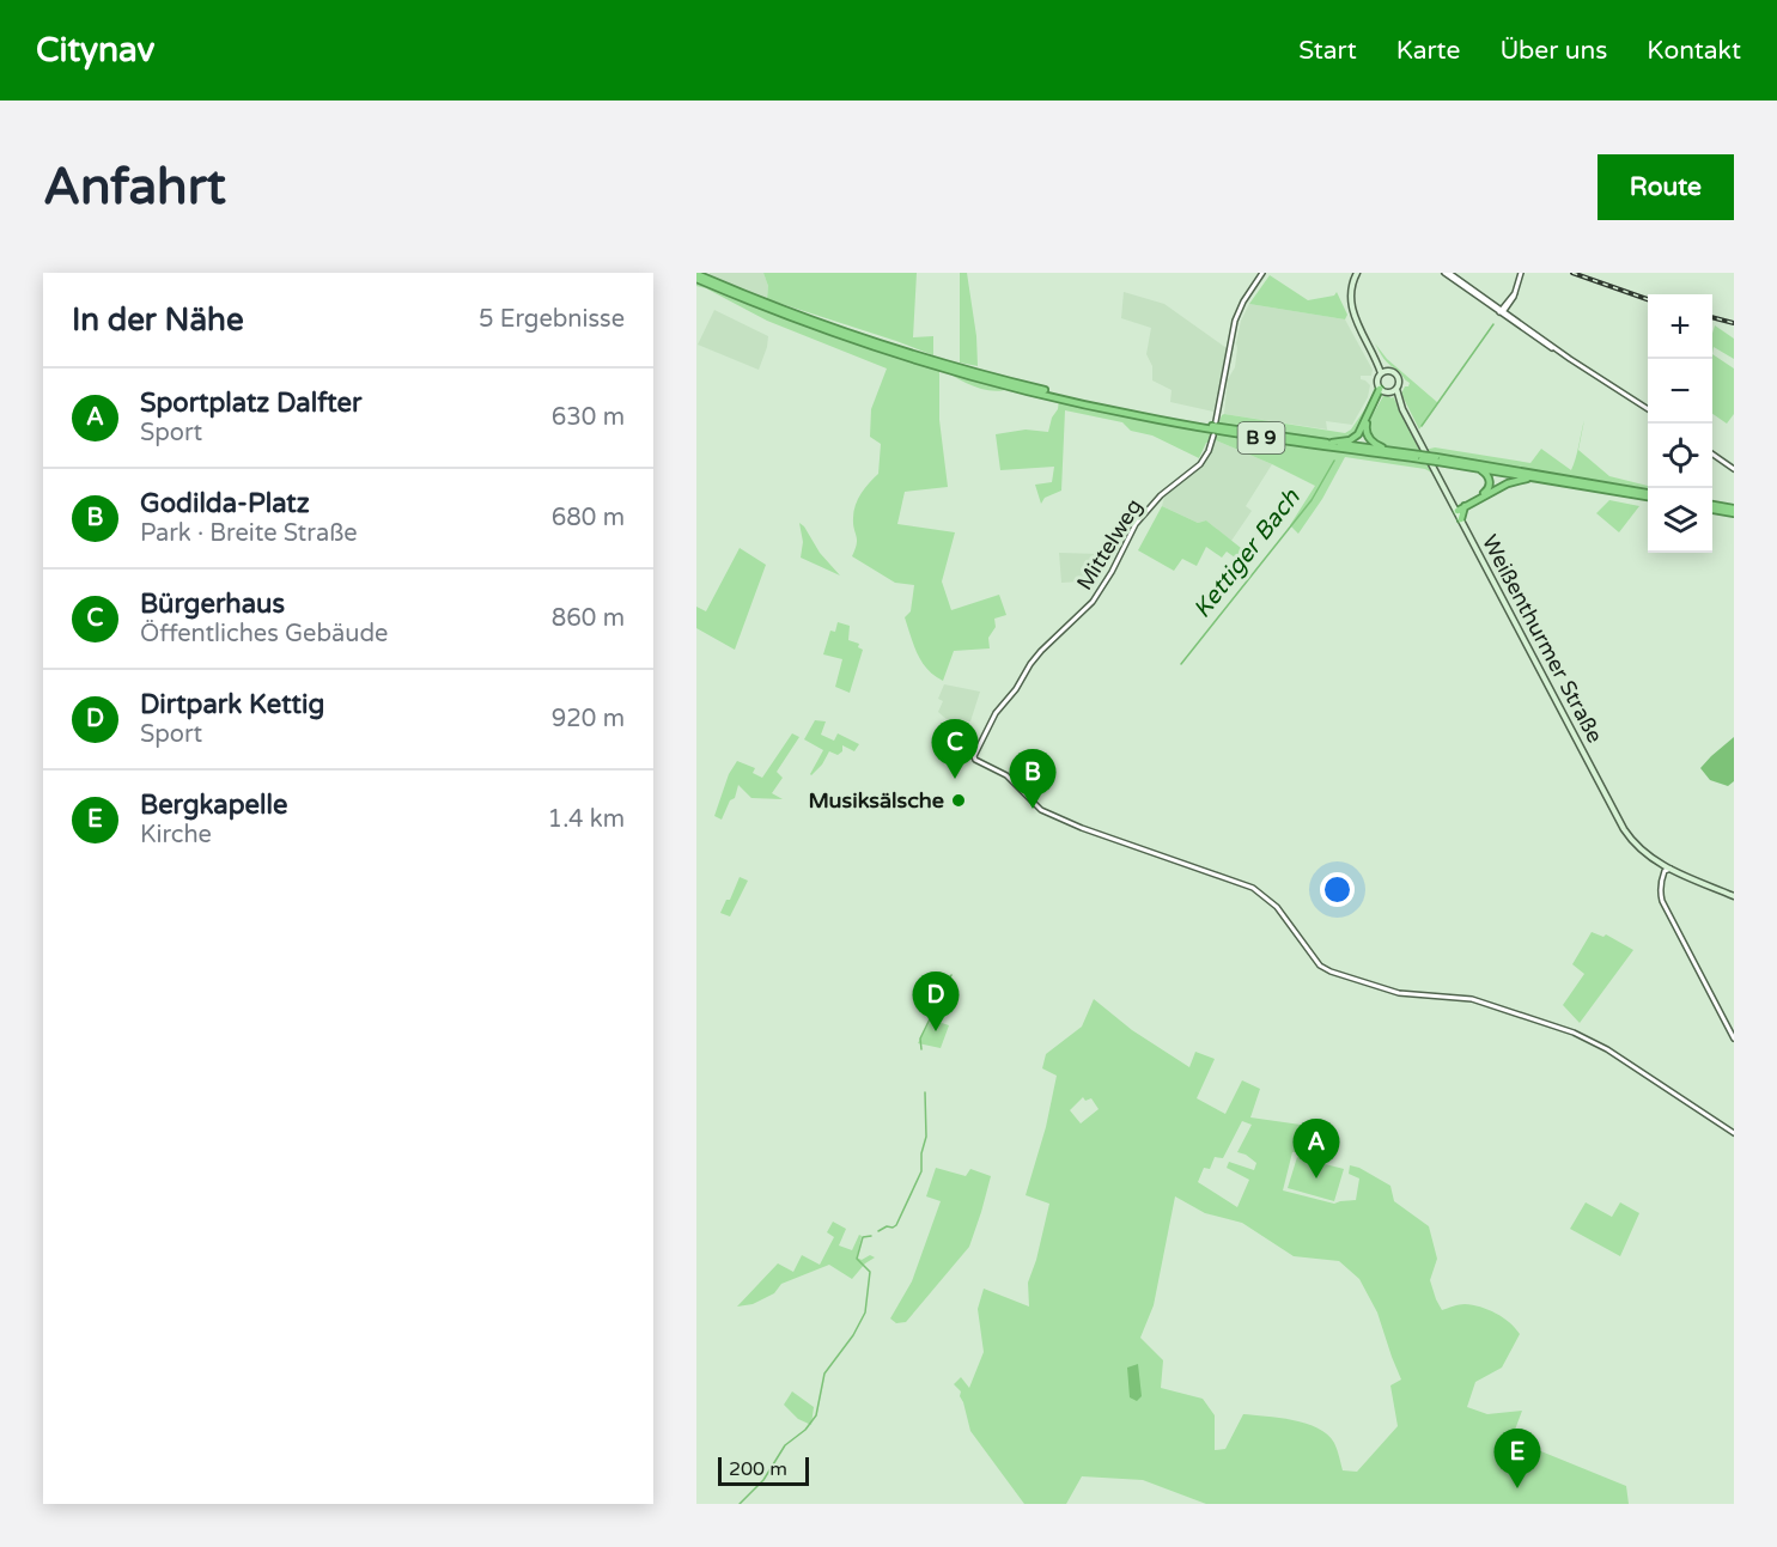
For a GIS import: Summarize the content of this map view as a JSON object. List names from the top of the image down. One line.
{"streets":{"highway":["B 9"],"main road":["Weißenthurmer Straße"],"street":["Mittelweg"]},"crossings":[["B 9","Weißenthurmer Straße"]],"water":["Kettiger Bach"],"places":["Musiksälsche"],"scale_bar":"200 m","page":{"header":"Citynav","nav":["Start","Karte","Über uns","Kontakt"],"buttons":"Route","title":"Anfahrt","heading":["In der Nähe","5 Ergebnisse"],"map_buttons":["+","−"],"list":[{"mark":"A","name":"Sportplatz Dalfter","note":"Sport","value":"630 m"},{"mark":"B","name":"Godilda-Platz","note":"Park · Breite Straße","value":"680 m"},{"mark":"C","name":"Bürgerhaus","note":"Öffentliches Gebäude","value":"860 m"},{"mark":"D","name":"Dirtpark Kettig","note":"Sport","value":"920 m"},{"mark":"E","name":"Bergkapelle","note":"Kirche","value":"1.4 km"}],"pins":["C","B","D","A","E"],"scale":"200 m"}}
